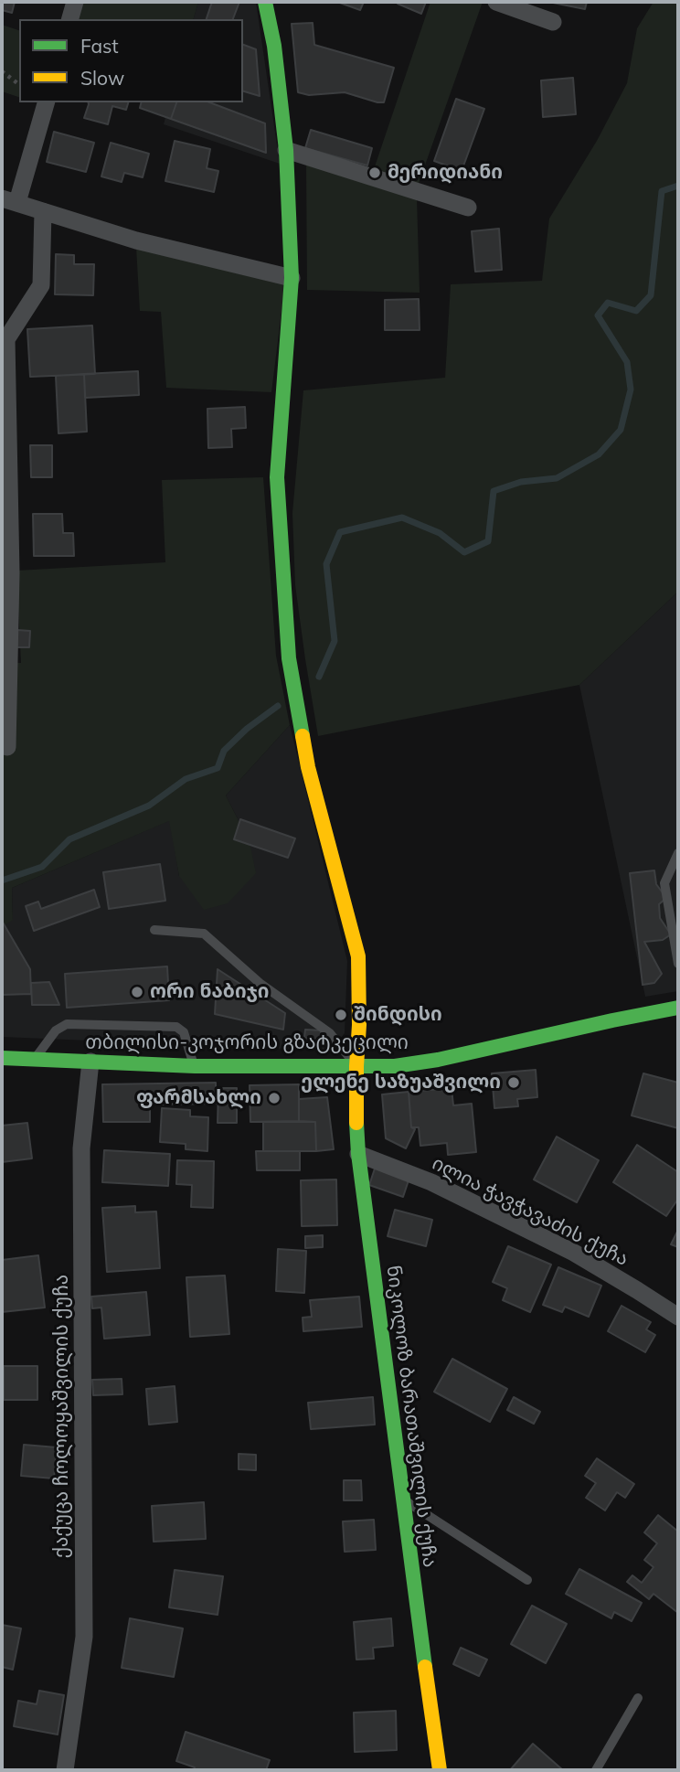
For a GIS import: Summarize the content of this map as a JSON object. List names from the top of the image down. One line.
{"streets":{"main road":["თბილისი-კოჯორის გზატკეცილი","ნიკოლოზ ბარათაშვილის ქუჩა"],"street":["ილია ჭავჭავაძის ქუჩა","ქაქუცა ჩოლოყაშვილის ქუჩა"]},"crossings":[["თბილისი-კოჯორის გზატკეცილი","ქაქუცა ჩოლოყაშვილის ქუჩა"],["თბილისი-კოჯორის გზატკეცილი","ნიკოლოზ ბარათაშვილის ქუჩა"],["ილია ჭავჭავაძის ქუჩა","ნიკოლოზ ბარათაშვილის ქუჩა"]],"places":["მერიდიანი","ორი ნაბიჯი","შინდისი","ელენე საზუაშვილი","ფარმსახლი"],"legend":["Fast","Slow"]}
